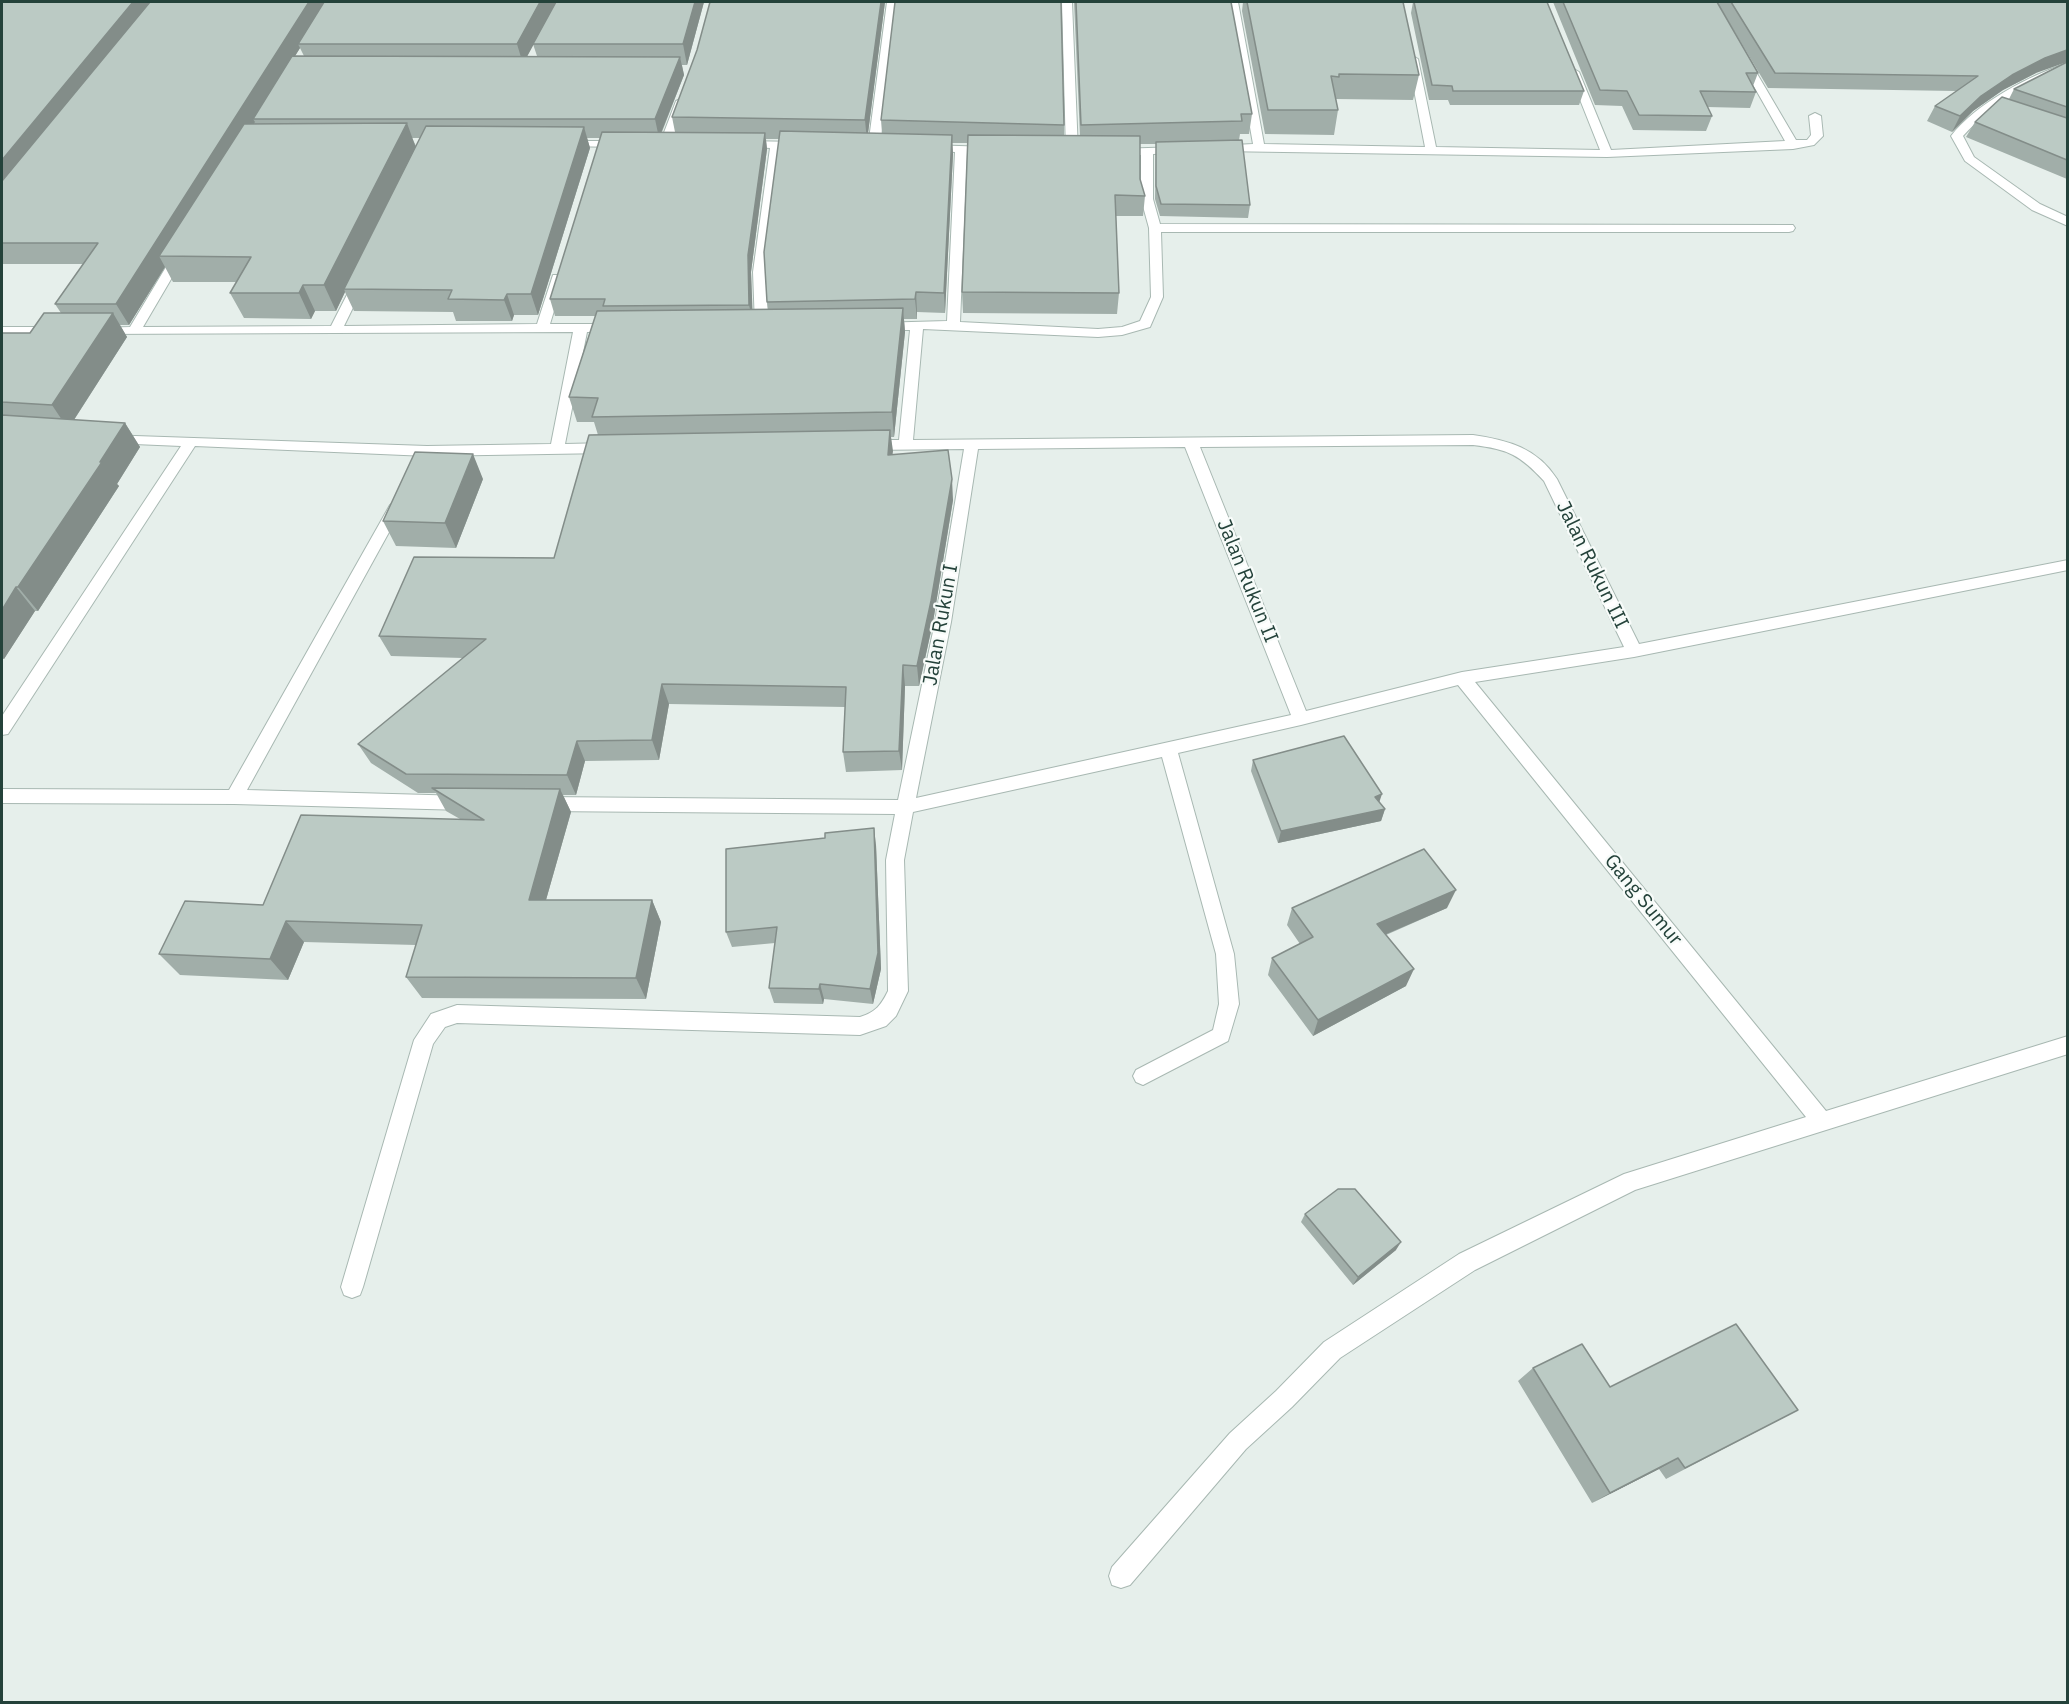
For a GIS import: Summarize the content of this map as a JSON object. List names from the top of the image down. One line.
{"streets":{"street":["Jalan Rukun III","Jalan Rukun II","Jalan Rukun I","Gang Sumur"]},"crossings":[["Jalan Rukun III","Jalan Rukun II"],["Jalan Rukun III","Jalan Rukun I"]]}
